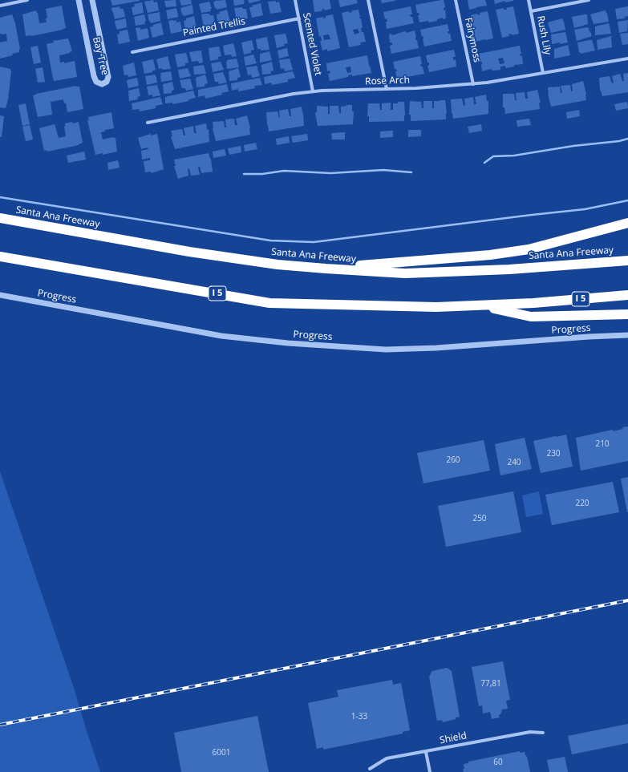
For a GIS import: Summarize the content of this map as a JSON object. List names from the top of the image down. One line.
{"streets":{"highway":["Santa Ana Freeway","I 5"],"street":["Painted Trellis","Rush Lily","Fairymoss","Scented Violet","Bay Tree","Rose Arch","Progress","Shield"]},"crossings":[["Painted Trellis","Scented Violet"],["Rush Lily","Rose Arch"],["Fairymoss","Rose Arch"],["Scented Violet","Rose Arch"]],"house_numbers":["210","230","260","240","220","250","77,81","1-33","6001","60"]}
